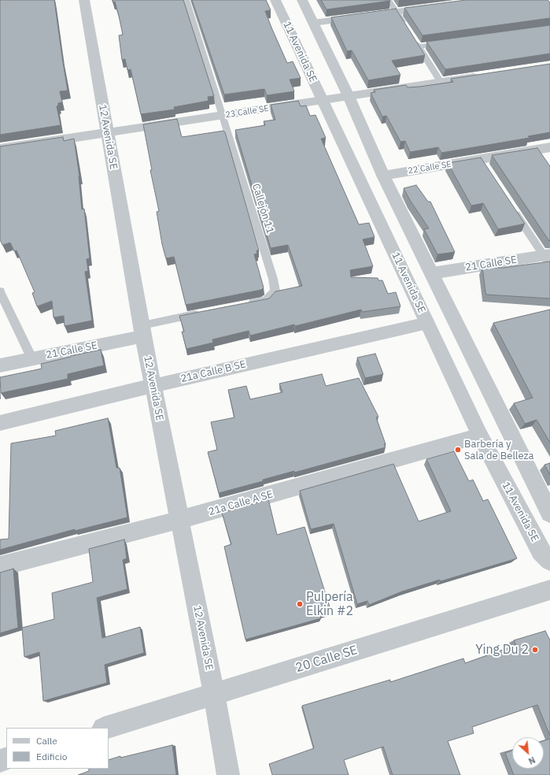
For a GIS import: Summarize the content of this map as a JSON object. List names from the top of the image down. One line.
{"streets":{"street":["11 Avenida SE","23 Calle SE","12 Avenida SE","22 Calle SE","21 Calle SE","21a Calle B SE","21a Calle A SE","20 Calle SE"],"lane":["Callejón 11"]},"crossings":[["11 Avenida SE","23 Calle SE"],["11 Avenida SE","21a Calle B SE"],["11 Avenida SE","21a Calle A SE"],["23 Calle SE","12 Avenida SE"],["23 Calle SE","Callejón 11"],["12 Avenida SE","21 Calle SE"],["12 Avenida SE","21a Calle B SE"],["12 Avenida SE","21a Calle A SE"],["12 Avenida SE","20 Calle SE"]],"places":["Barbería y Sala de Belleza","Pulpería Elkin #2","Ying Du 2"],"legend":["Calle","Edificio"],"north":"bottom right"}
